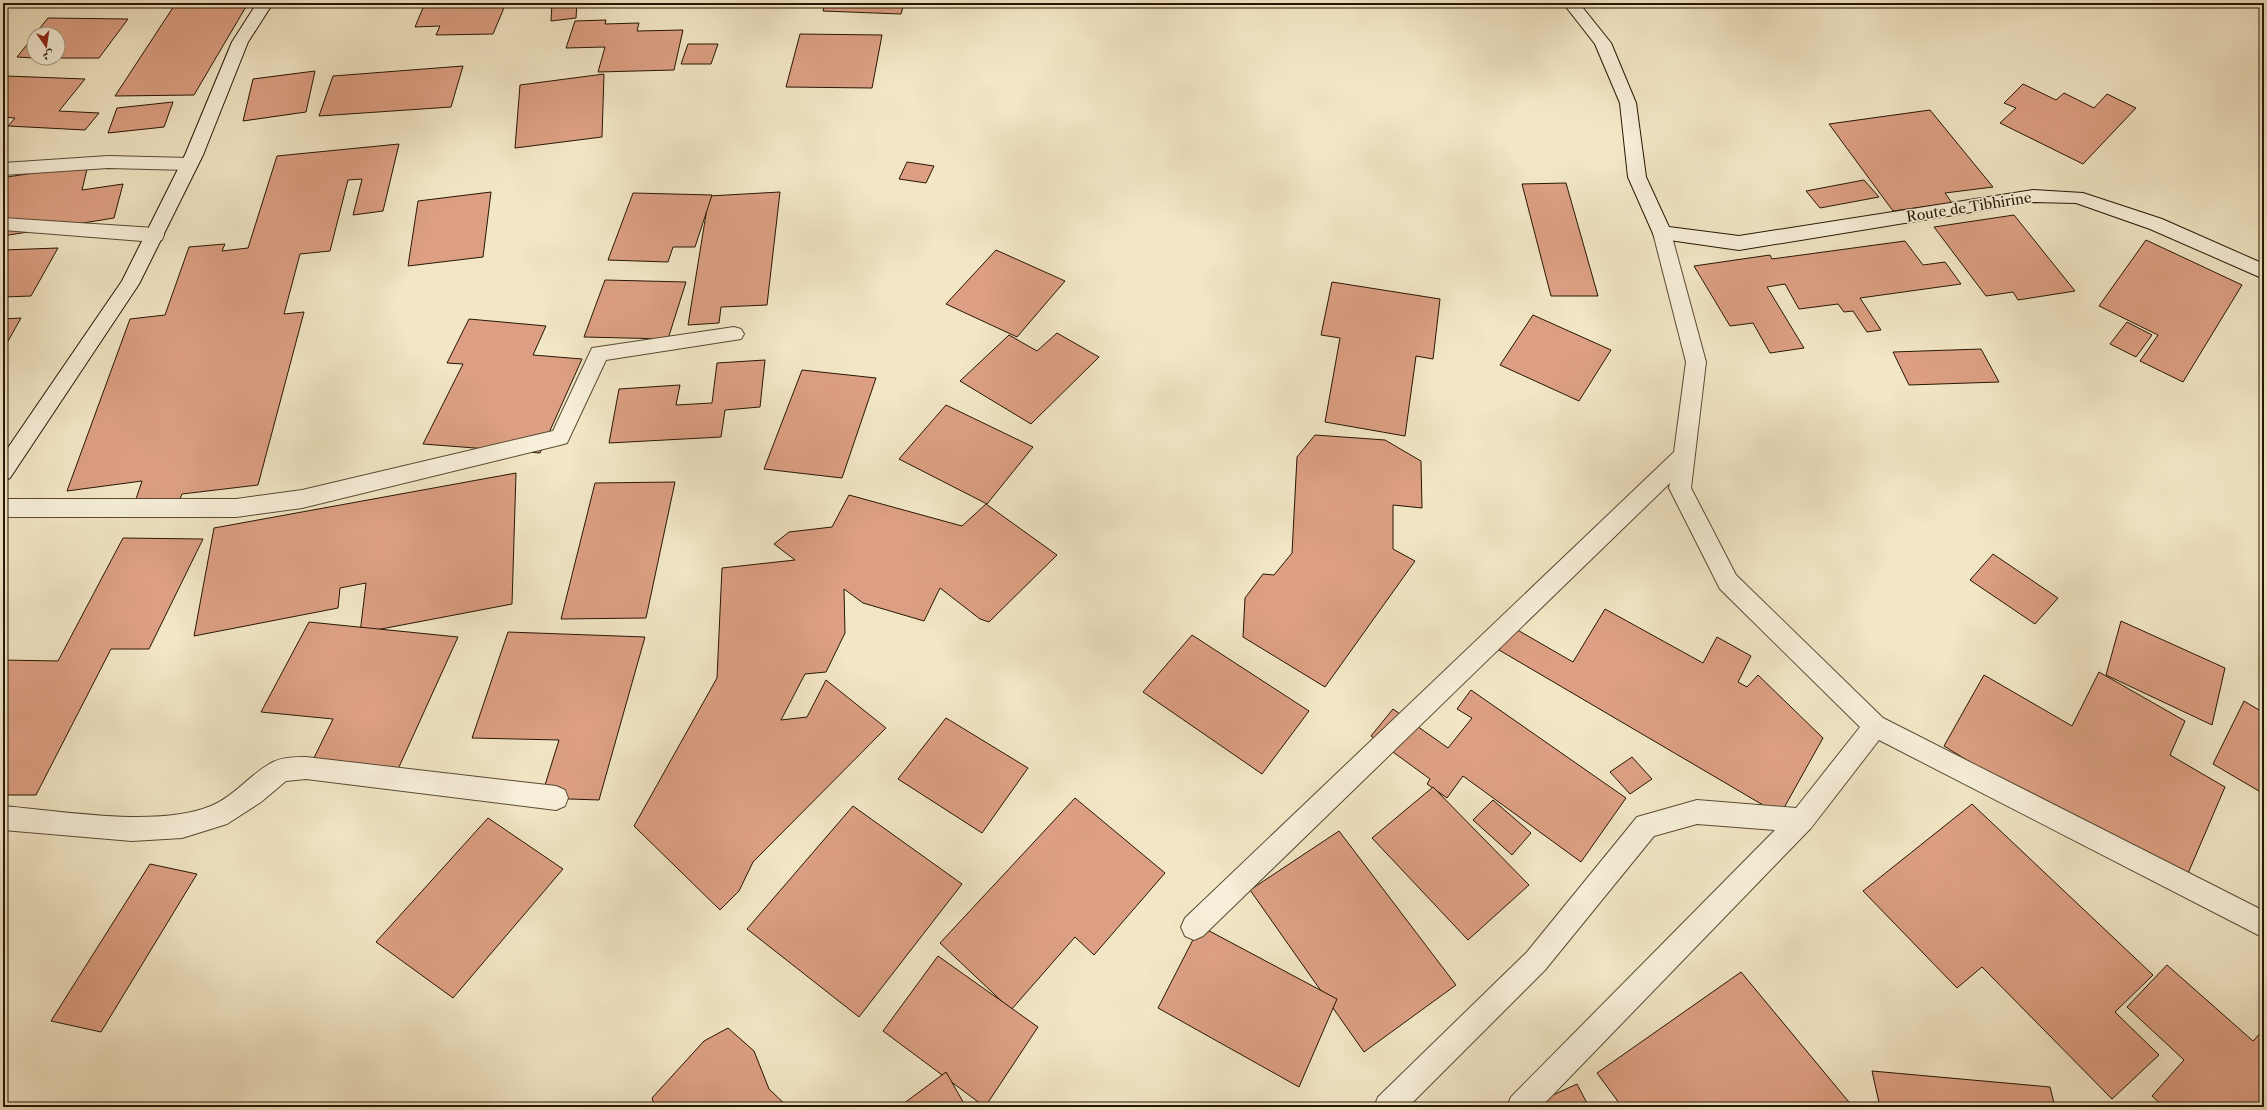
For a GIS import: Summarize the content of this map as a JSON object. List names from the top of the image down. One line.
{"streets":{"street":["Route de Tibhirine"]},"north":"bottom"}
